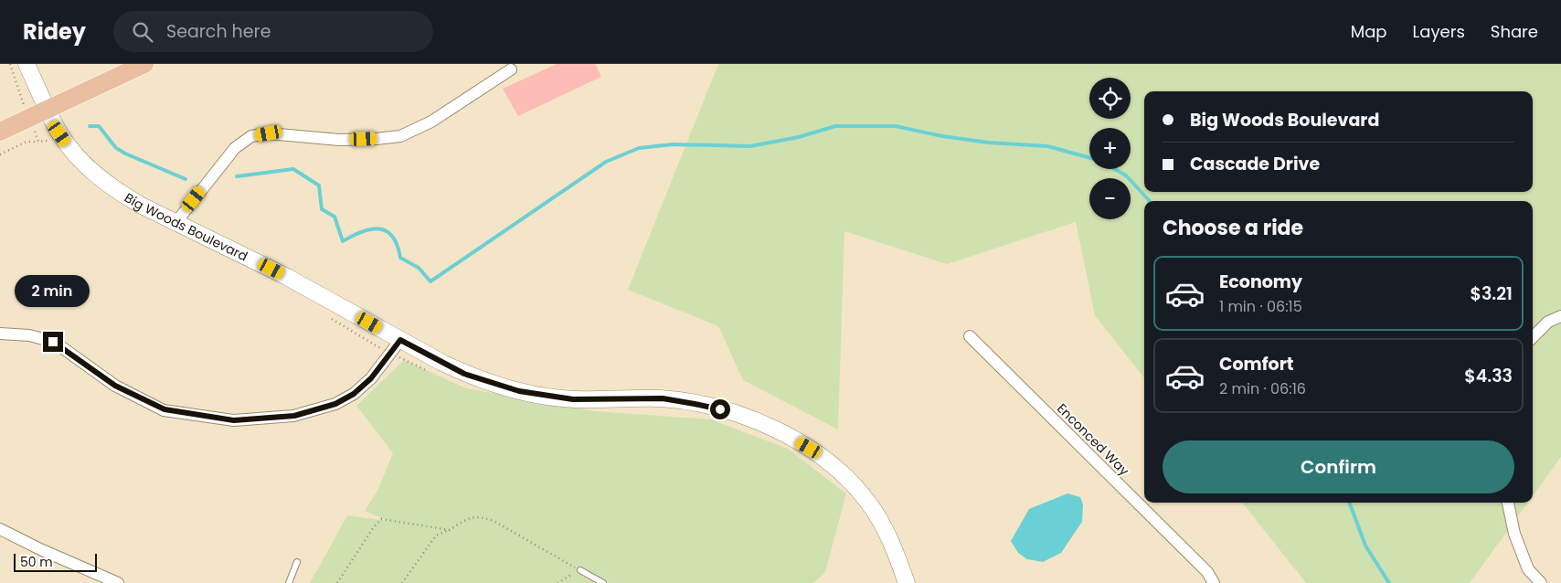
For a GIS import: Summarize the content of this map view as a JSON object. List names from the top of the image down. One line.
{"streets":{"street":["Big Woods Boulevard","Enconced Way"]},"scale_bar":"50 m","page":{"header":"Ridey","search":"Search here","nav":["Map","Layers","Share"],"map_buttons":["+","−"],"banner":["Big Woods Boulevard","Cascade Drive"],"heading":"Choose a ride","list":[{"name":"Economy","note":"1 min · 06:15","value":"$3.21"},{"name":"Comfort","note":"2 min · 06:16","value":"$4.33"}],"bubble":"2 min","buttons":"Confirm","scale":"50 m"}}
